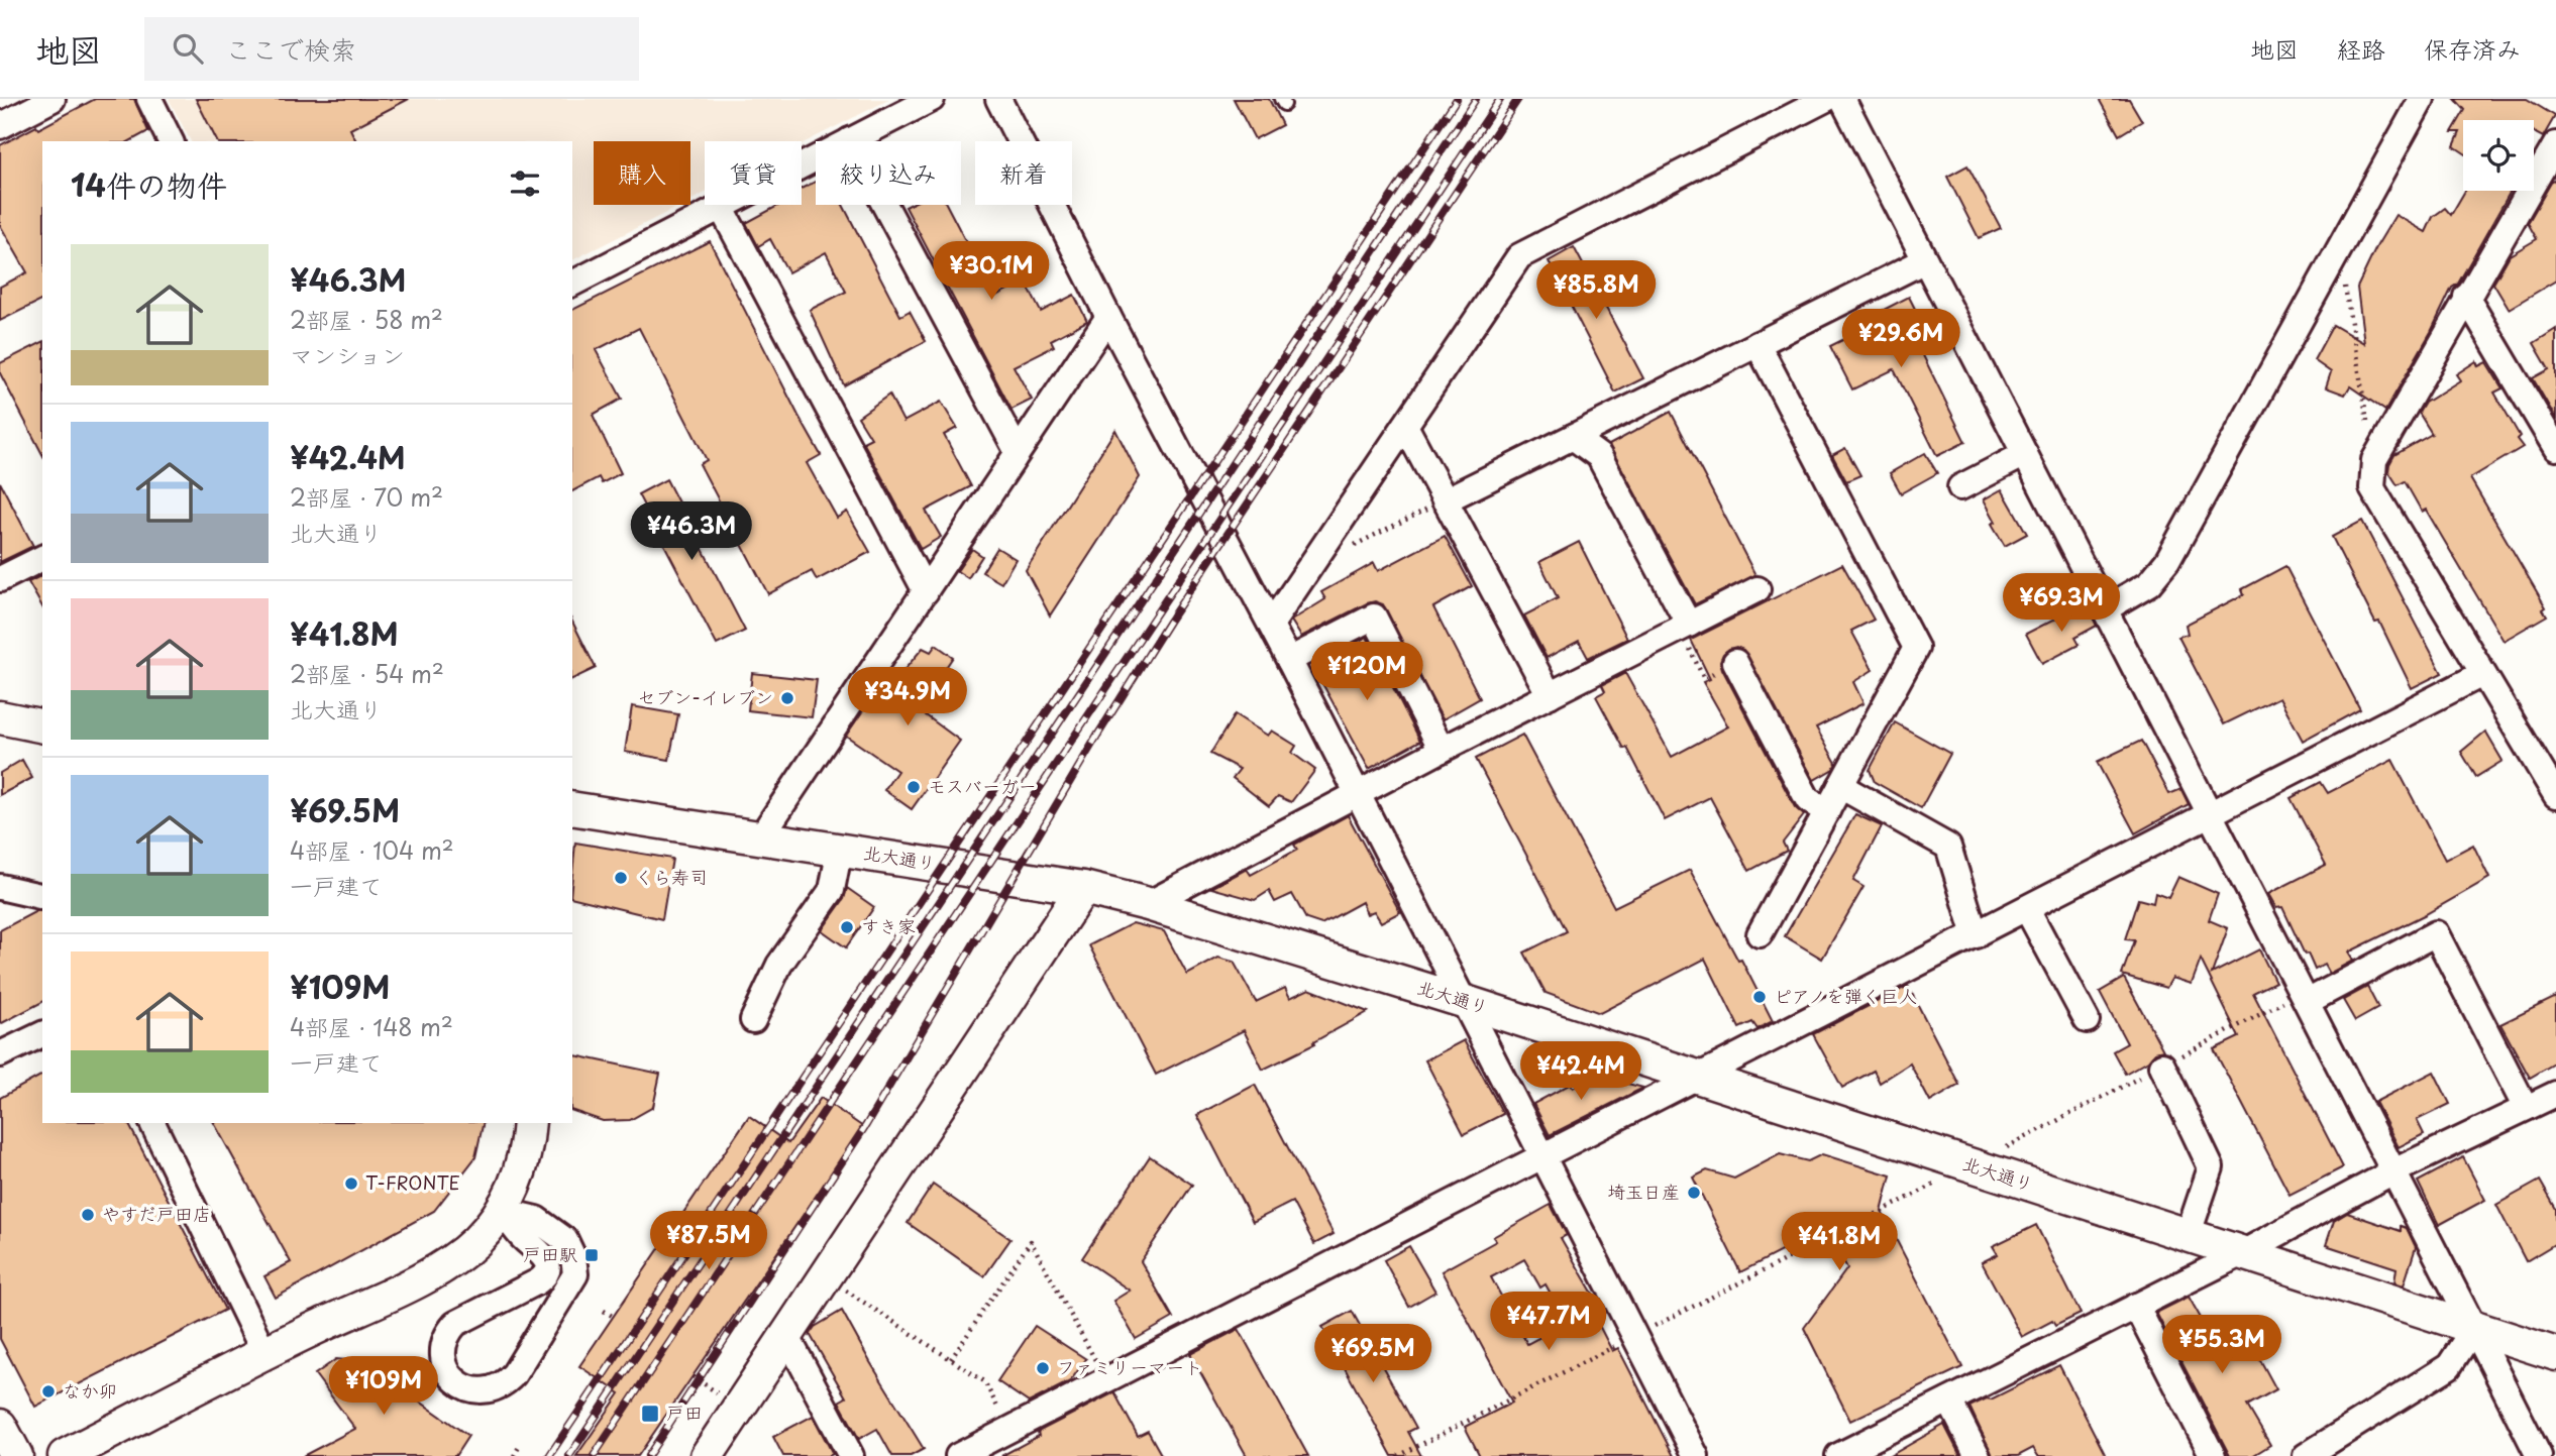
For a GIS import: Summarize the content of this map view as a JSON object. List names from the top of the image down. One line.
{"streets":{"street":["北大通り"]},"places":{"other":["セブン-イレブン","モスバーガー","くら寿司","すき家","ピアノを弾く巨人","T-FRONTE","埼玉日産","やすだ戸田店","ファミリーマート","なか卯"],"transit":["戸田駅","戸田"]},"page":{"header":"地図","search":"ここで検索","nav":["地図","経路","保存済み"],"chip":["購入","賃貸","絞り込み","新着"],"heading":"14件の物件","list":[{"name":"¥46.3M","note":"2部屋 · 58 m² · マンション"},{"name":"¥42.4M","note":"2部屋 · 70 m² · 北大通り"},{"name":"¥41.8M","note":"2部屋 · 54 m² · 北大通り"},{"name":"¥69.5M","note":"4部屋 · 104 m² · 一戸建て"},{"name":"¥109M","note":"4部屋 · 148 m² · 一戸建て"}],"price":["¥30.1M","¥85.8M","¥29.6M","¥46.3M","¥69.3M","¥120M","¥34.9M","¥42.4M","¥87.5M","¥41.8M","¥47.7M","¥55.3M","¥69.5M","¥109M"]}}
